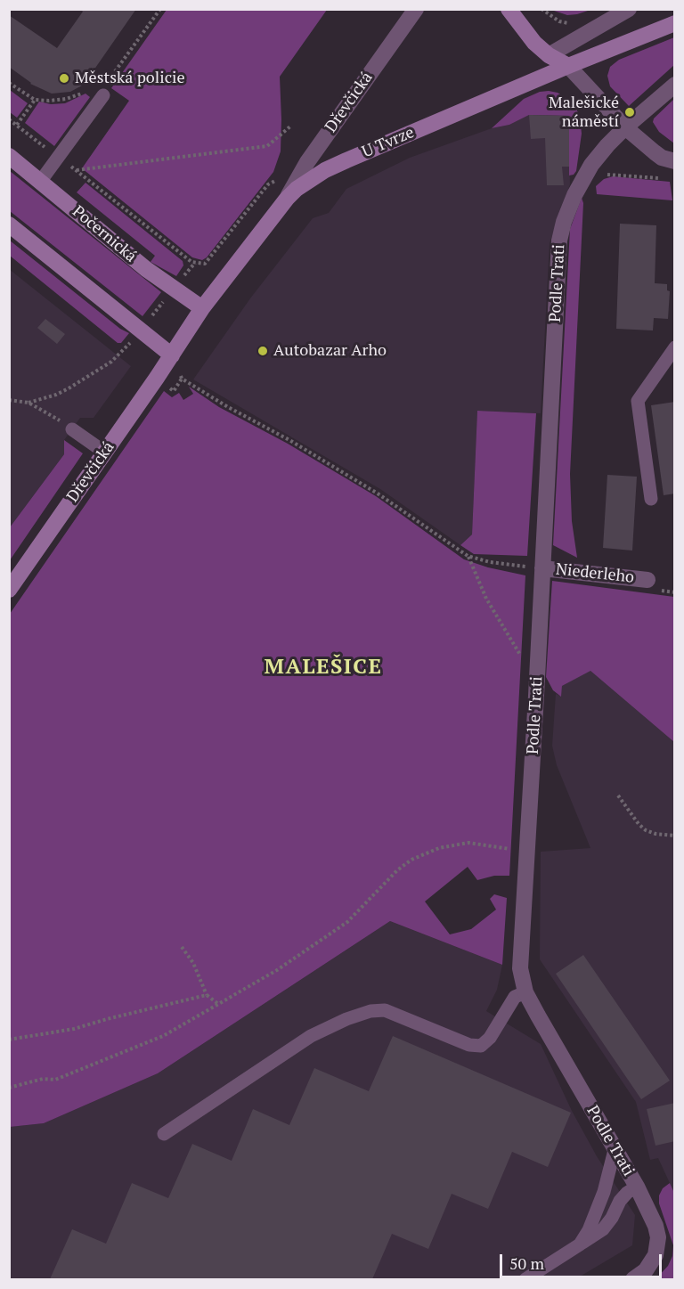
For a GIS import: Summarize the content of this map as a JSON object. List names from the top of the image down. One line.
{"streets":{"main road":["Dřevčická","U Tvrze","Počernická"],"street":["Podle Trati","Niederleho"]},"crossings":[["Dřevčická","U Tvrze"],["U Tvrze","Počernická"],["Podle Trati","Niederleho"]],"districts":["MALEŠICE"],"places":["Městská policie","Malešické náměstí","Autobazar Arho"],"scale_bar":"50 m"}
